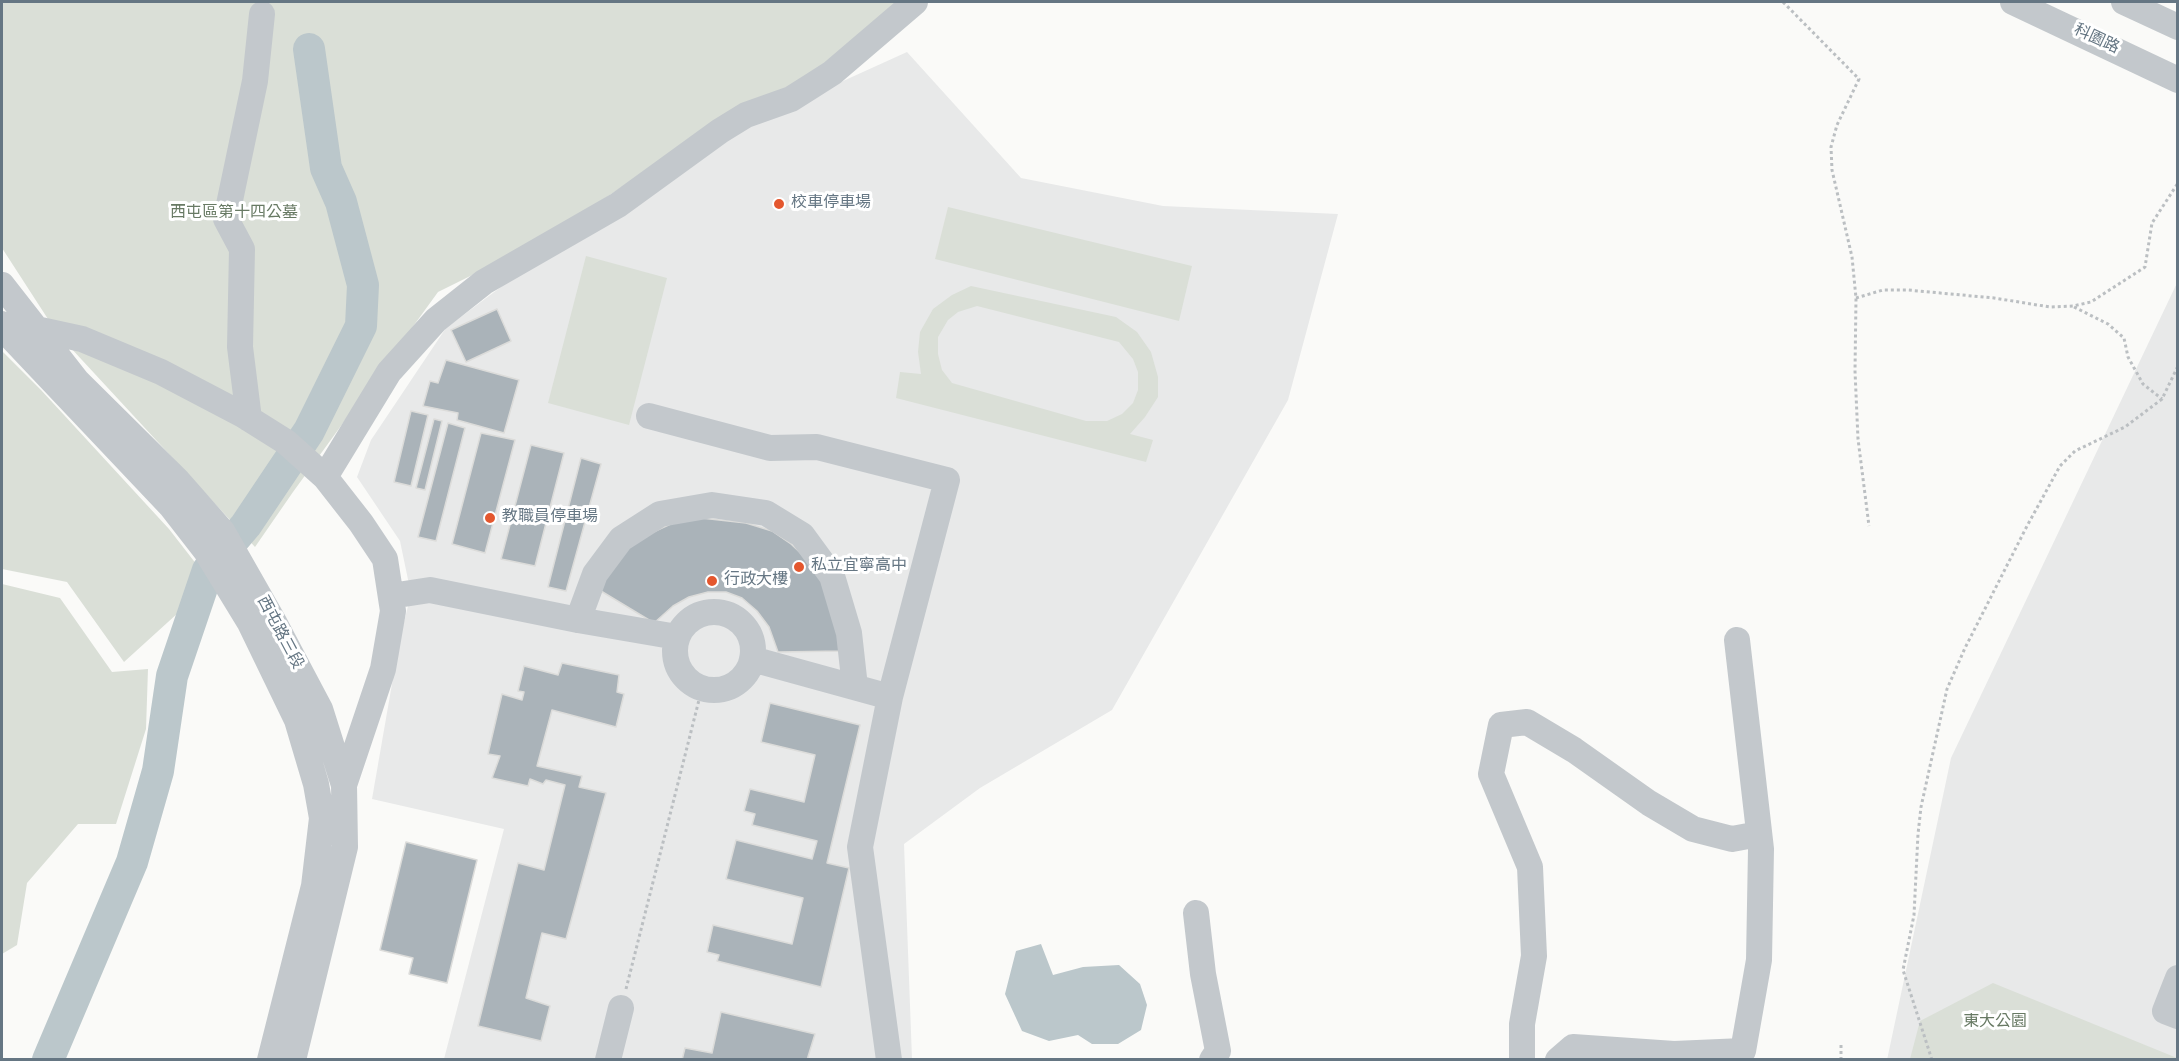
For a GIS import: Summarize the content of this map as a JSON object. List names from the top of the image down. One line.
{"streets":{"street":["科園路","西屯路三段"]},"parks":["西屯區第十四公墓","東大公園"],"places":["校車停車場","教職員停車場","私立宜寧高中","行政大樓"]}
